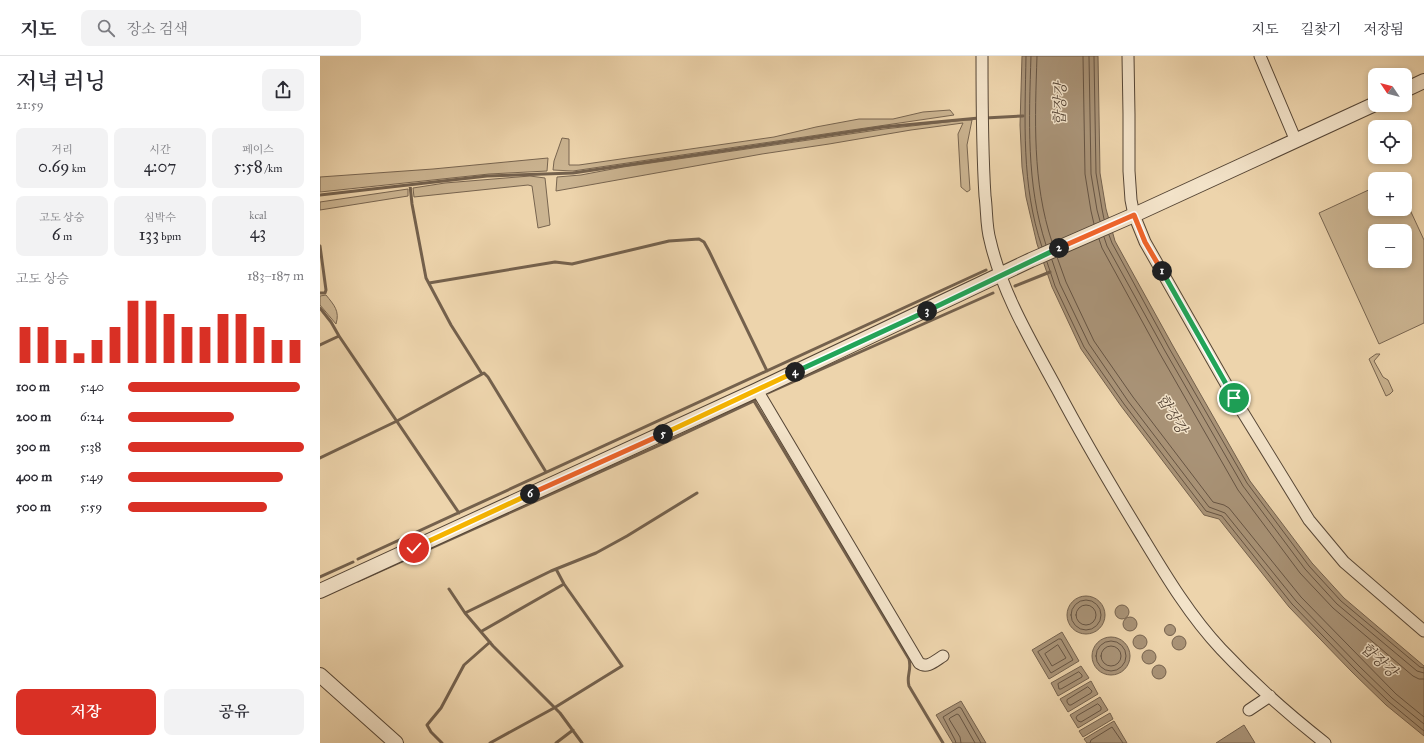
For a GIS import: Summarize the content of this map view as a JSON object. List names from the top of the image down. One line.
{"water":["합장강"],"north":"top left","page":{"header":"지도","search":"장소 검색","nav":["지도","길찾기","저장됨"],"heading":["저녁 러닝","21:59"],"map_buttons":["+","−"],"stats":[["거리","0.69 km"],["시간","4:07"],["페이스","5:58 /km"],["고도 상승","6 m"],["심박수","133 bpm"],["kcal","43"]],"pins":["2","1","3","4","5","6"],"chart":["고도 상승","183–187 m"],"list":[{"name":"100 m","note":"5:40"},{"name":"200 m","note":"6:24"},{"name":"300 m","note":"5:38"},{"name":"400 m","note":"5:49"},{"name":"500 m","note":"5:59"}],"buttons":["저장","공유"]}}
